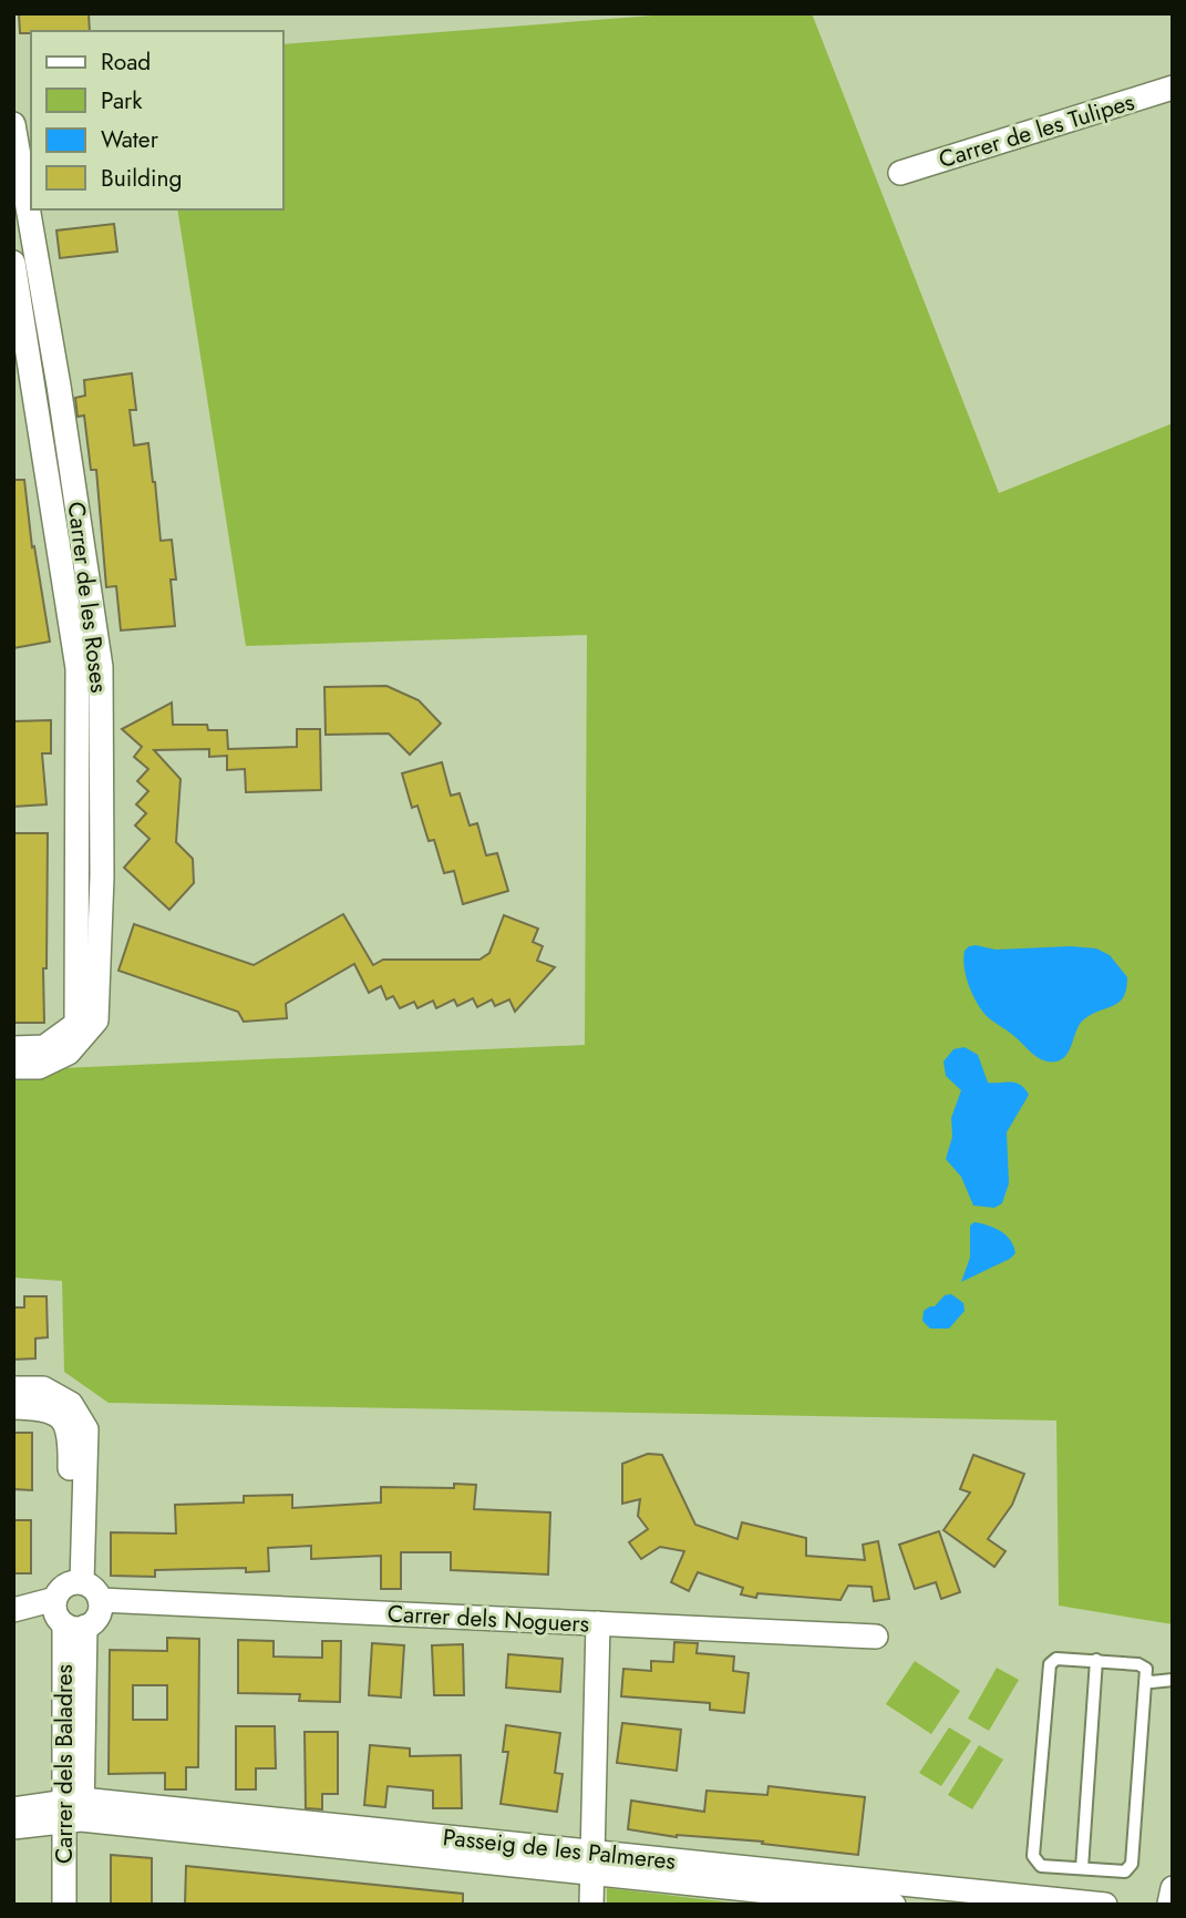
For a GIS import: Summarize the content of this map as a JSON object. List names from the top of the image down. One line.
{"streets":{"street":["Carrer de les Tulipes","Carrer de les Roses","Carrer dels Noguers","Carrer dels Baladres","Passeig de les Palmeres"]},"crossings":[["Carrer dels Noguers","Carrer dels Baladres"],["Carrer dels Baladres","Passeig de les Palmeres"]],"legend":["Road","Park","Water","Building"]}
